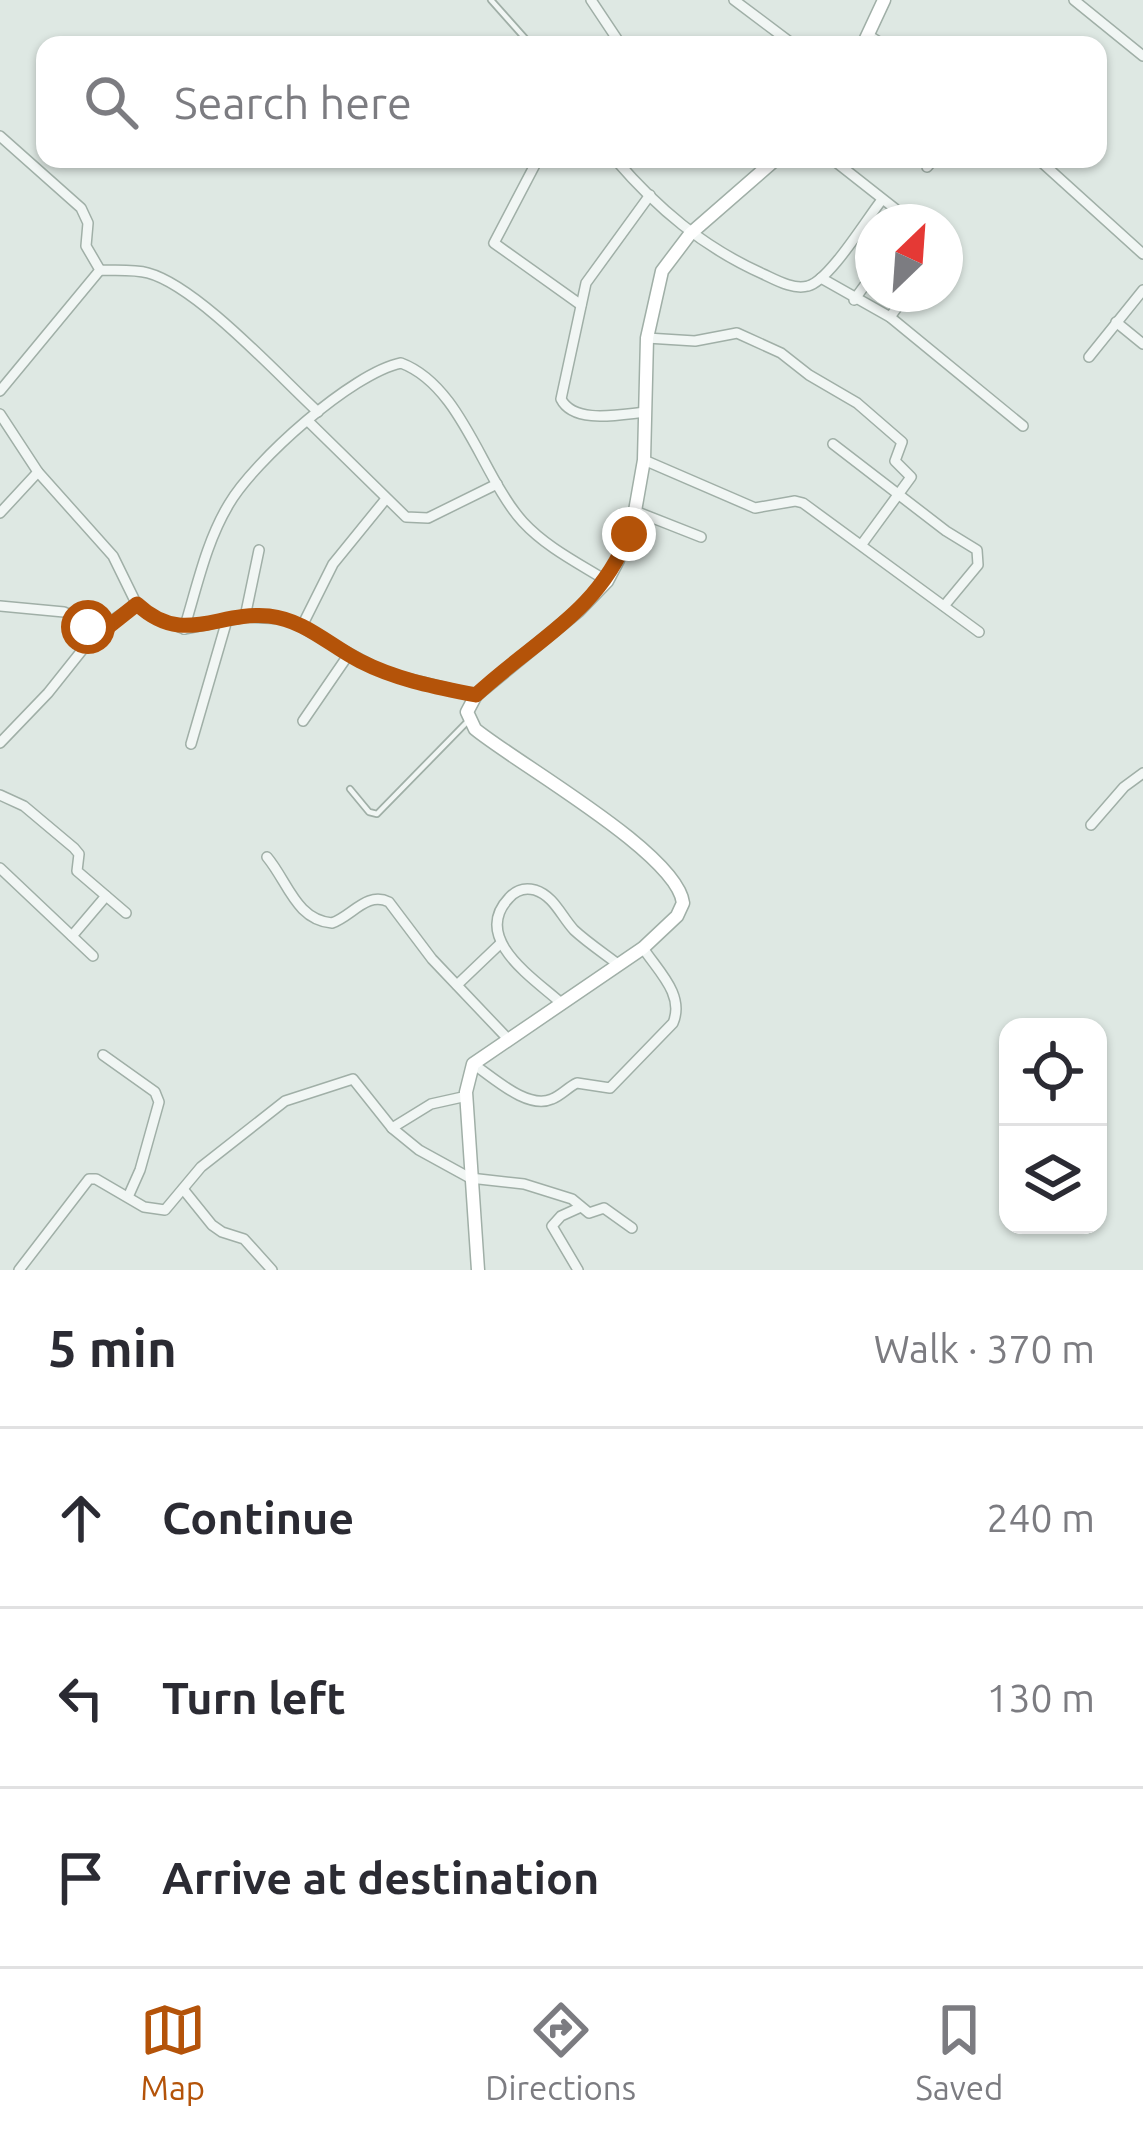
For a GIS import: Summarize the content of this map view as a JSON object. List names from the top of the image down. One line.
{"north":"top right","page":{"search":"Search here","heading":["5 min","Walk · 370 m"],"list":[["Continue","240 m"],["Turn left","130 m"],"Arrive at destination"],"nav":["Map","Directions","Saved"]}}
